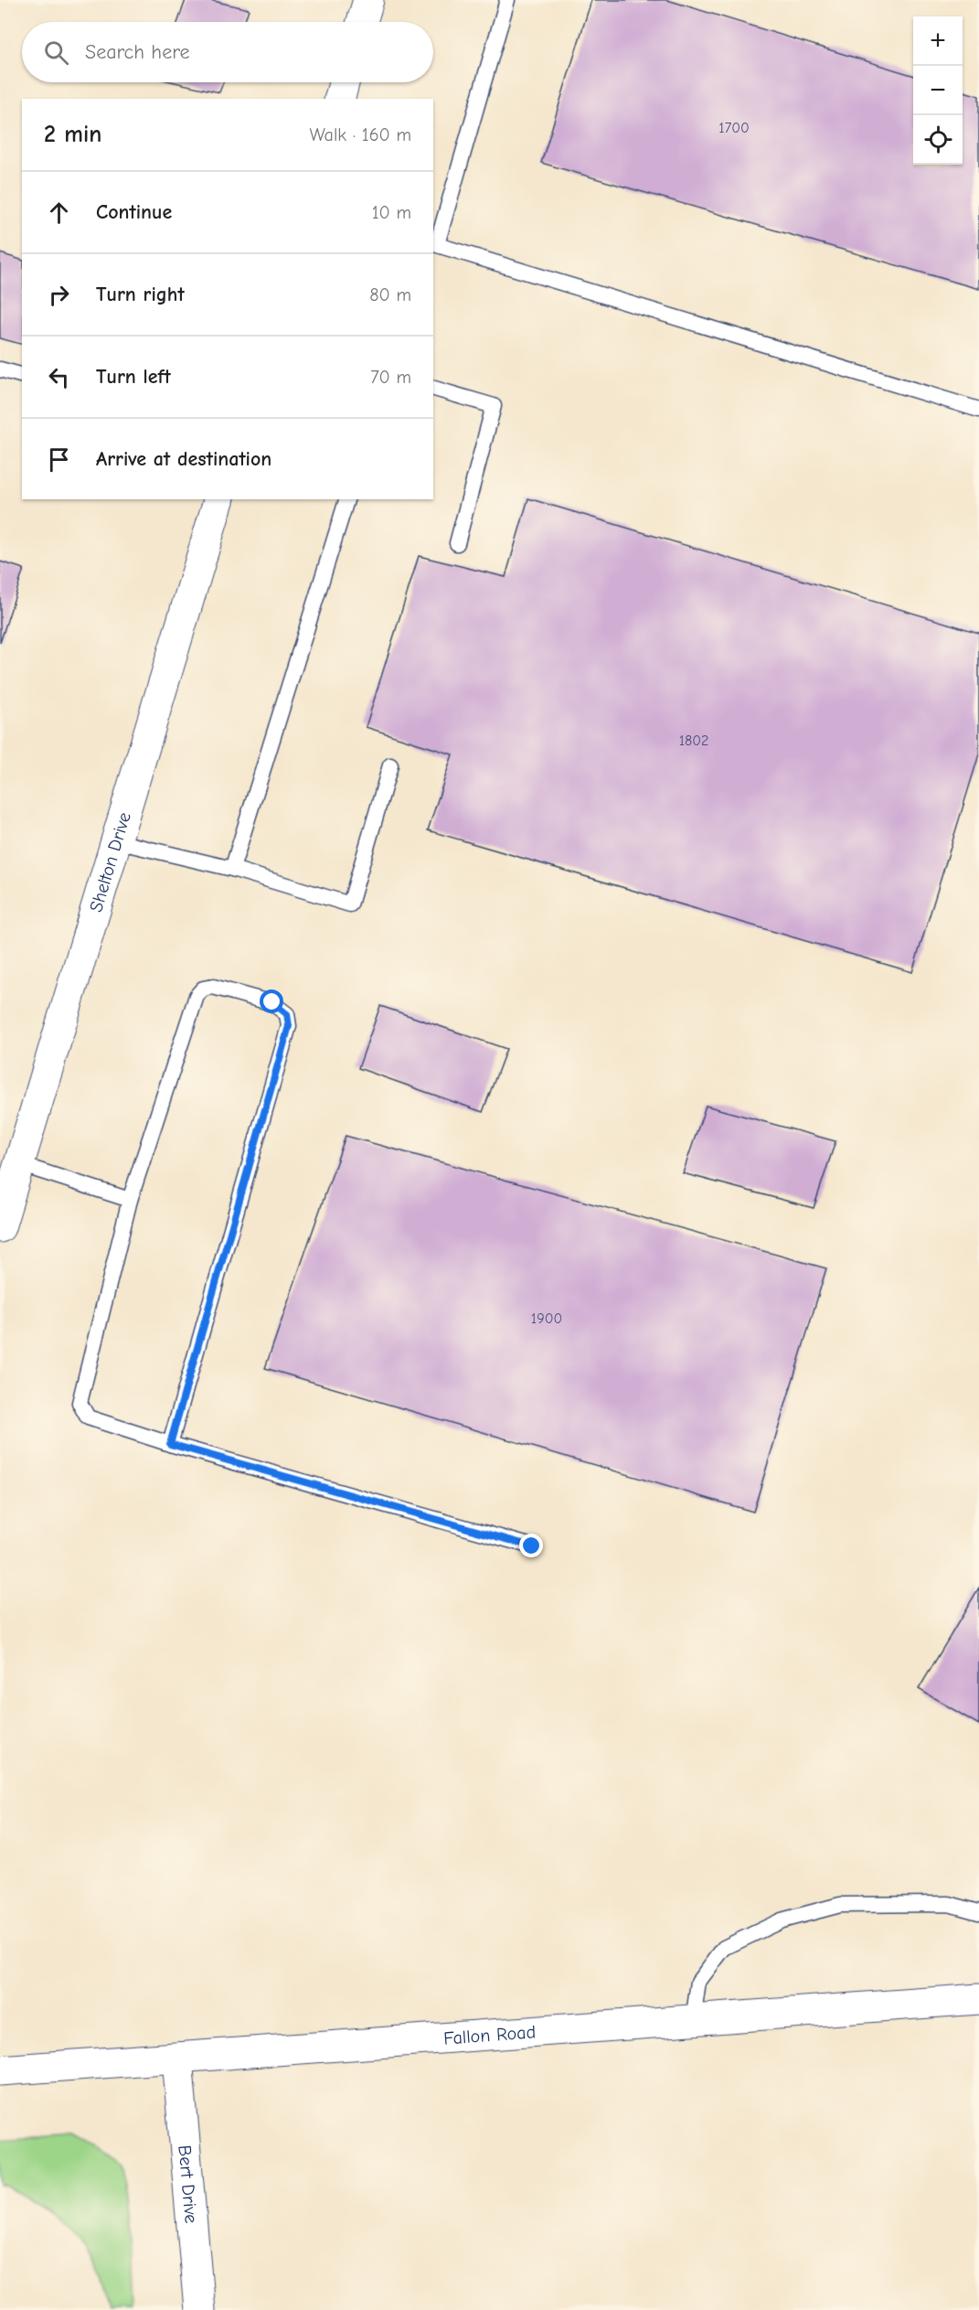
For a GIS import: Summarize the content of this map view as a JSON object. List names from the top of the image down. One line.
{"streets":{"street":["Shelton Drive","Fallon Road","Bert Drive"]},"crossings":[["Fallon Road","Bert Drive"]],"house_numbers":["1700","1802","1900"],"page":{"map_buttons":["+","−"],"search":"Search here","heading":["2 min","Walk · 160 m"],"list":[["Continue","10 m"],["Turn right","80 m"],["Turn left","70 m"],"Arrive at destination"]}}
